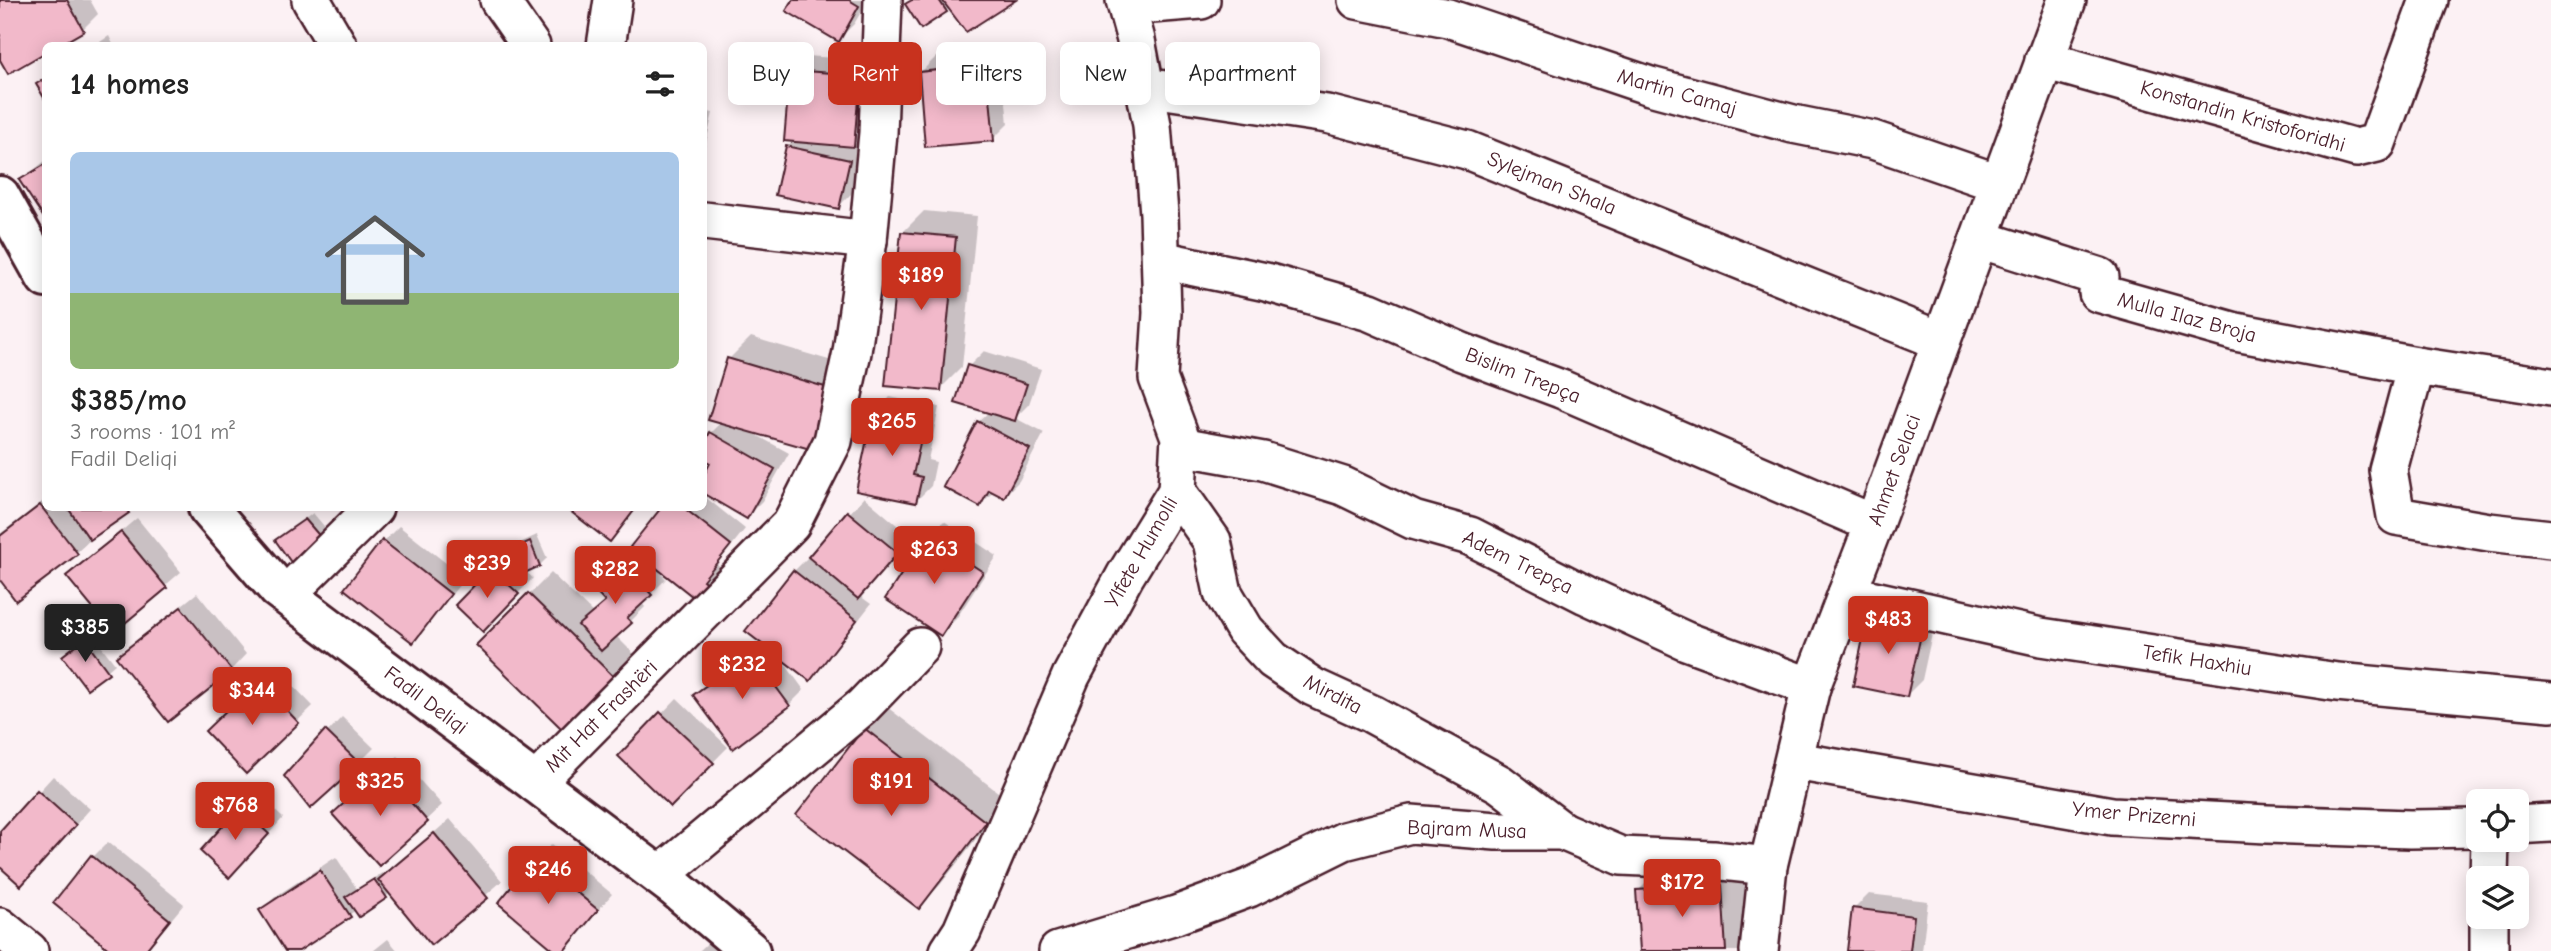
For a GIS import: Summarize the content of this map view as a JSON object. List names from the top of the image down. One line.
{"streets":{"street":["Martin Camaj","Konstandin Kristoforidhi","Sylejman Shala","Mulla Ilaz Broja","Bislim Trepça","Ahmet Selaci","Ylfete Humolli","Adem Trepça","Tefik Haxhiu","Mirdita","Fadil Deliqi","Mit Hat Frashëri","Ymer Prizerni","Bajram Musa"]},"crossings":[["Martin Camaj","Ahmet Selaci"],["Konstandin Kristoforidhi","Ahmet Selaci"],["Sylejman Shala","Ahmet Selaci"],["Mulla Ilaz Broja","Ahmet Selaci"],["Bislim Trepça","Ahmet Selaci"],["Bislim Trepça","Ylfete Humolli"],["Ahmet Selaci","Adem Trepça"],["Ahmet Selaci","Tefik Haxhiu"],["Ahmet Selaci","Ymer Prizerni"],["Ahmet Selaci","Bajram Musa"],["Ylfete Humolli","Adem Trepça"],["Ylfete Humolli","Mirdita"],["Mirdita","Bajram Musa"],["Fadil Deliqi","Mit Hat Frashëri"]],"page":{"chip":["Buy","Rent","Filters","New","Apartment"],"heading":"14 homes","list":[{"name":"$385/mo","note":"3 rooms · 101 m² · Fadil Deliqi"}],"price":["$189","$265","$263","$239","$282","$483","$385","$232","$344","$325","$191","$768","$246","$172"]}}
